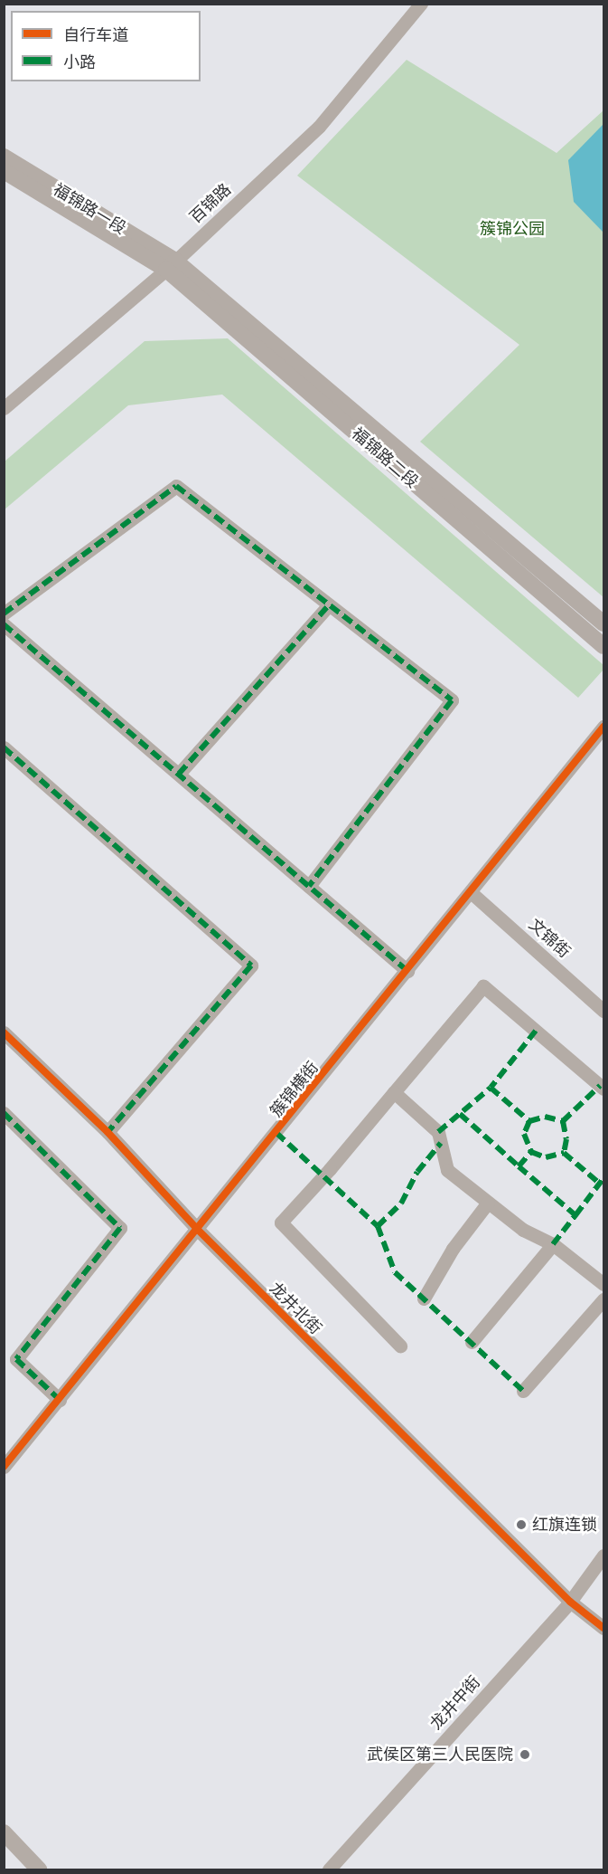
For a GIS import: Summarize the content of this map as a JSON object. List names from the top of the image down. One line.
{"streets":{"street":["百锦路","福锦路一段","福锦路二段","文锦街","簇锦横街","龙井北街","龙井中街"]},"crossings":[["百锦路","福锦路一段"],["百锦路","福锦路二段"],["福锦路一段","福锦路二段"],["文锦街","簇锦横街"],["簇锦横街","龙井北街"],["龙井北街","龙井中街"]],"parks":["簇锦公园"],"places":["红旗连锁","武侯区第三人民医院"],"legend":["自行车道","小路"]}
